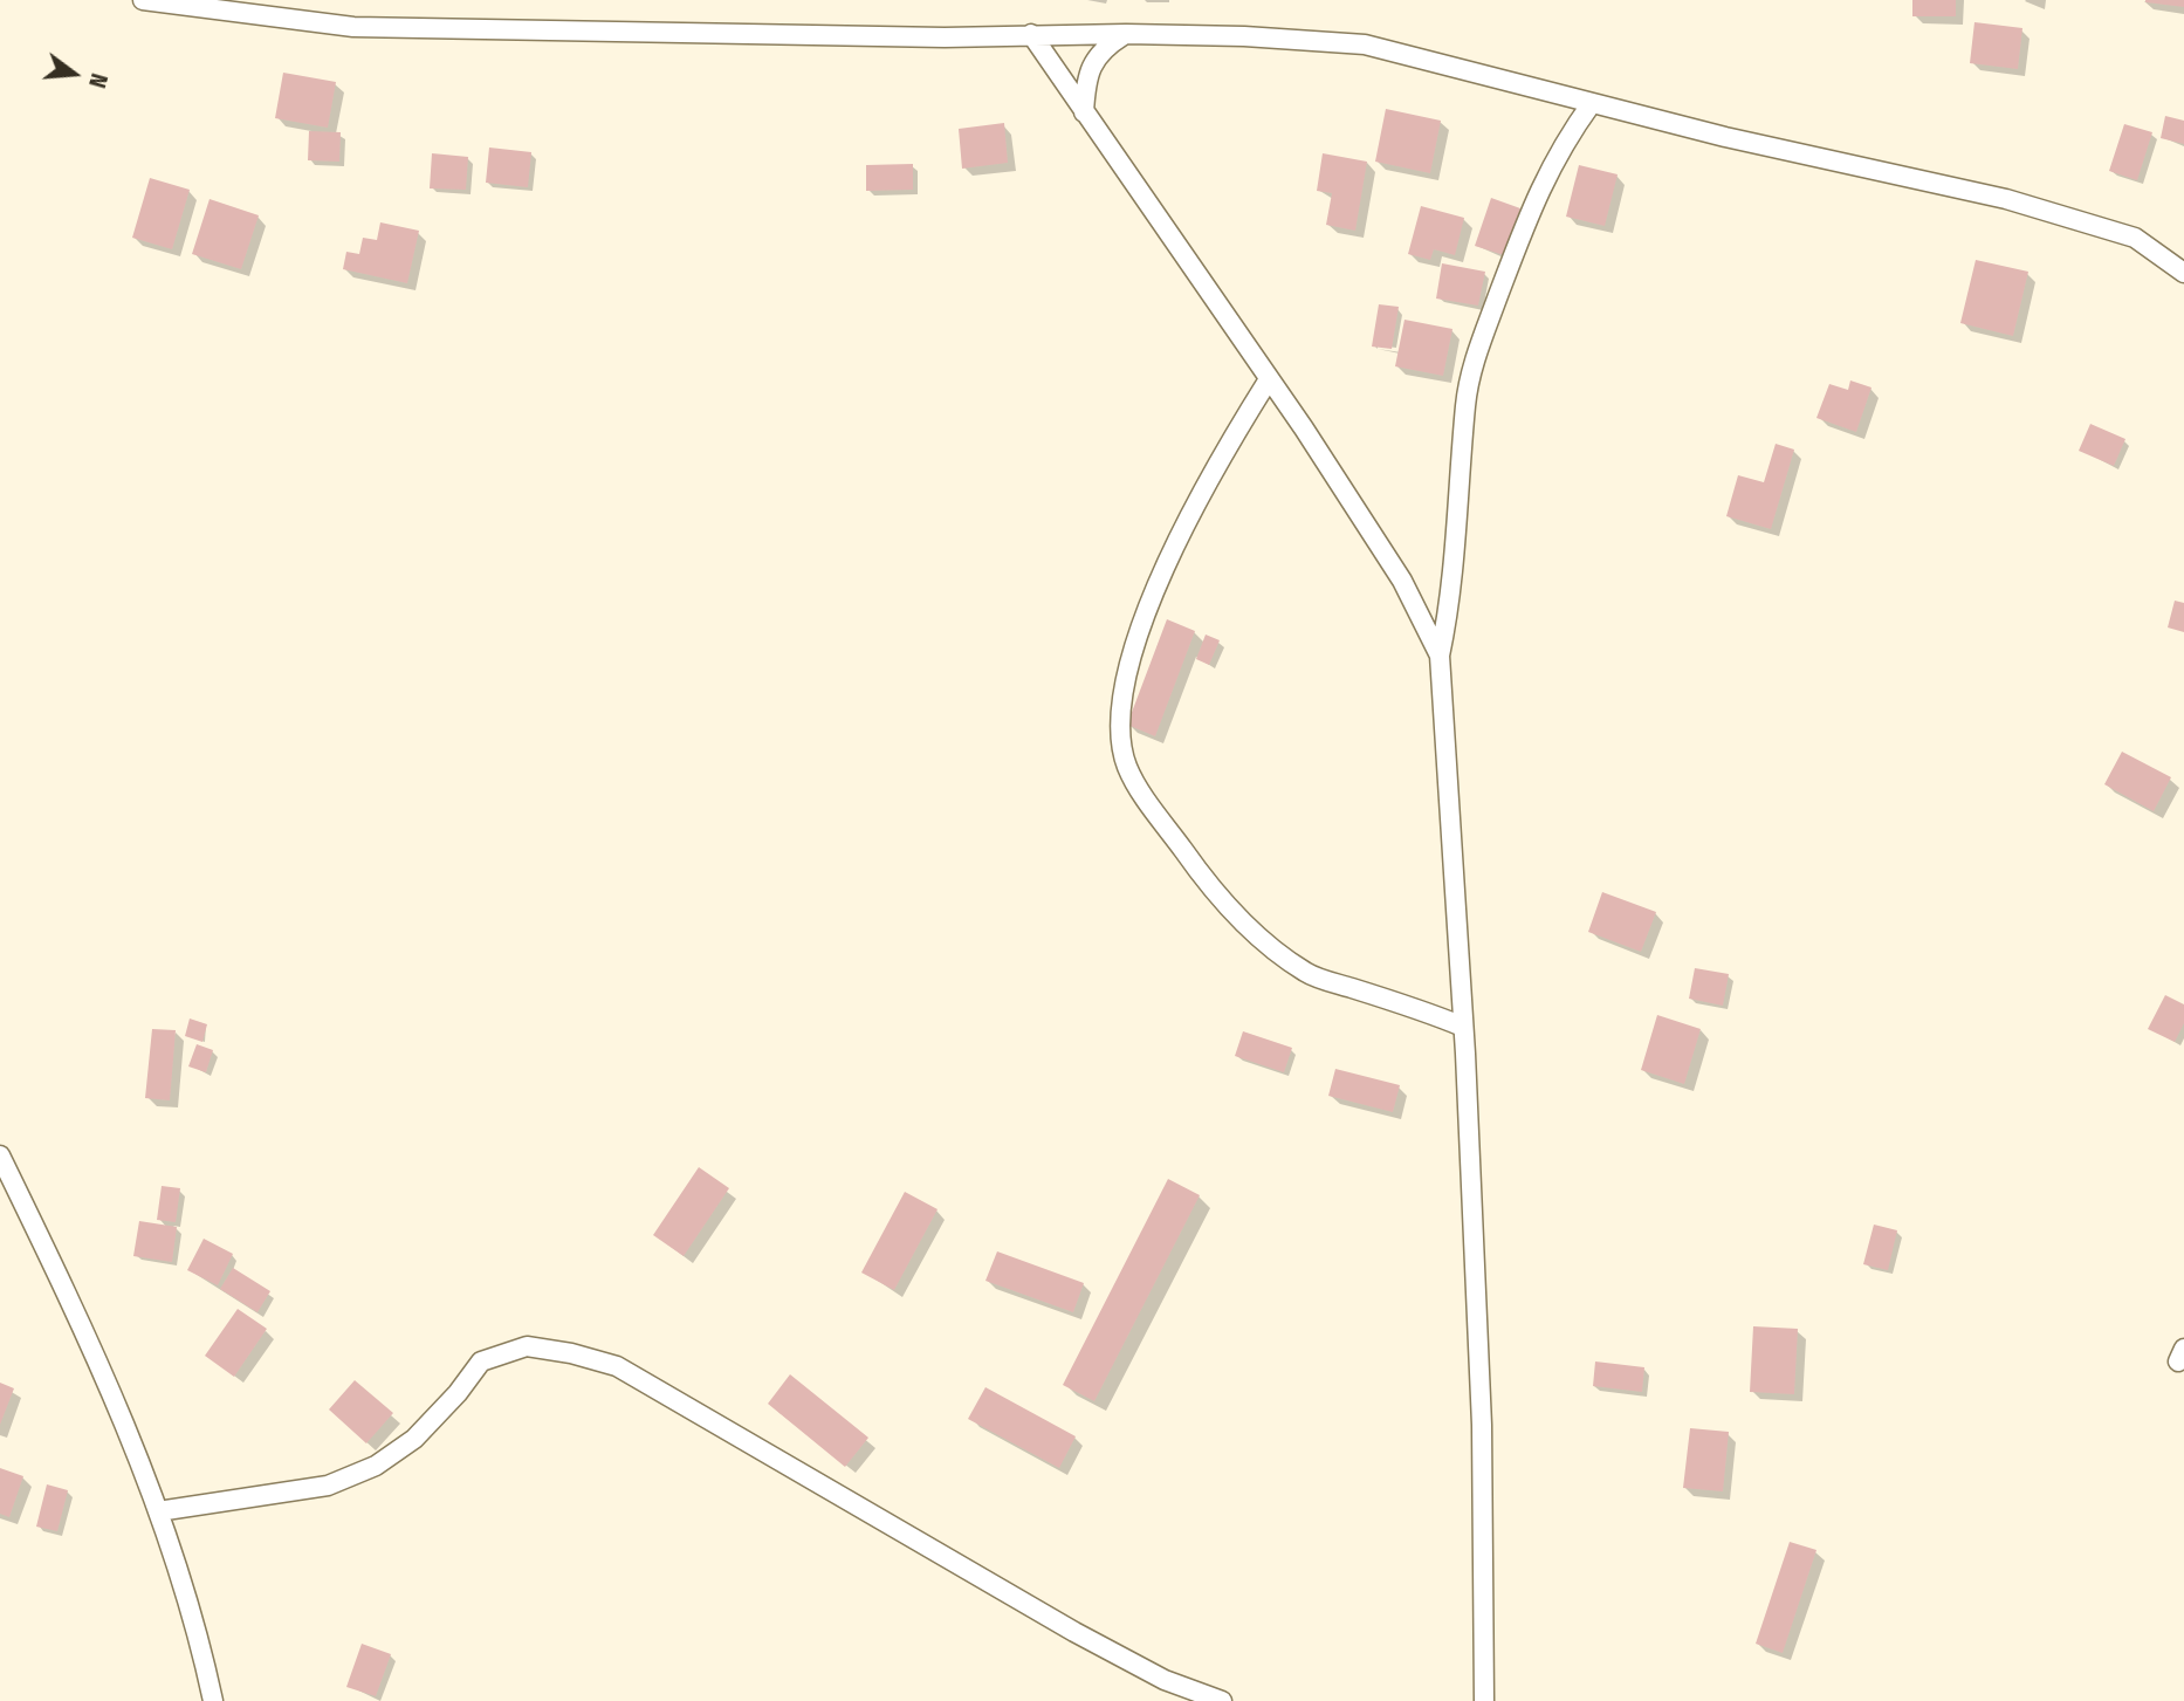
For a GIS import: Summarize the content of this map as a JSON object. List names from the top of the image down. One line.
{"north":"right"}
